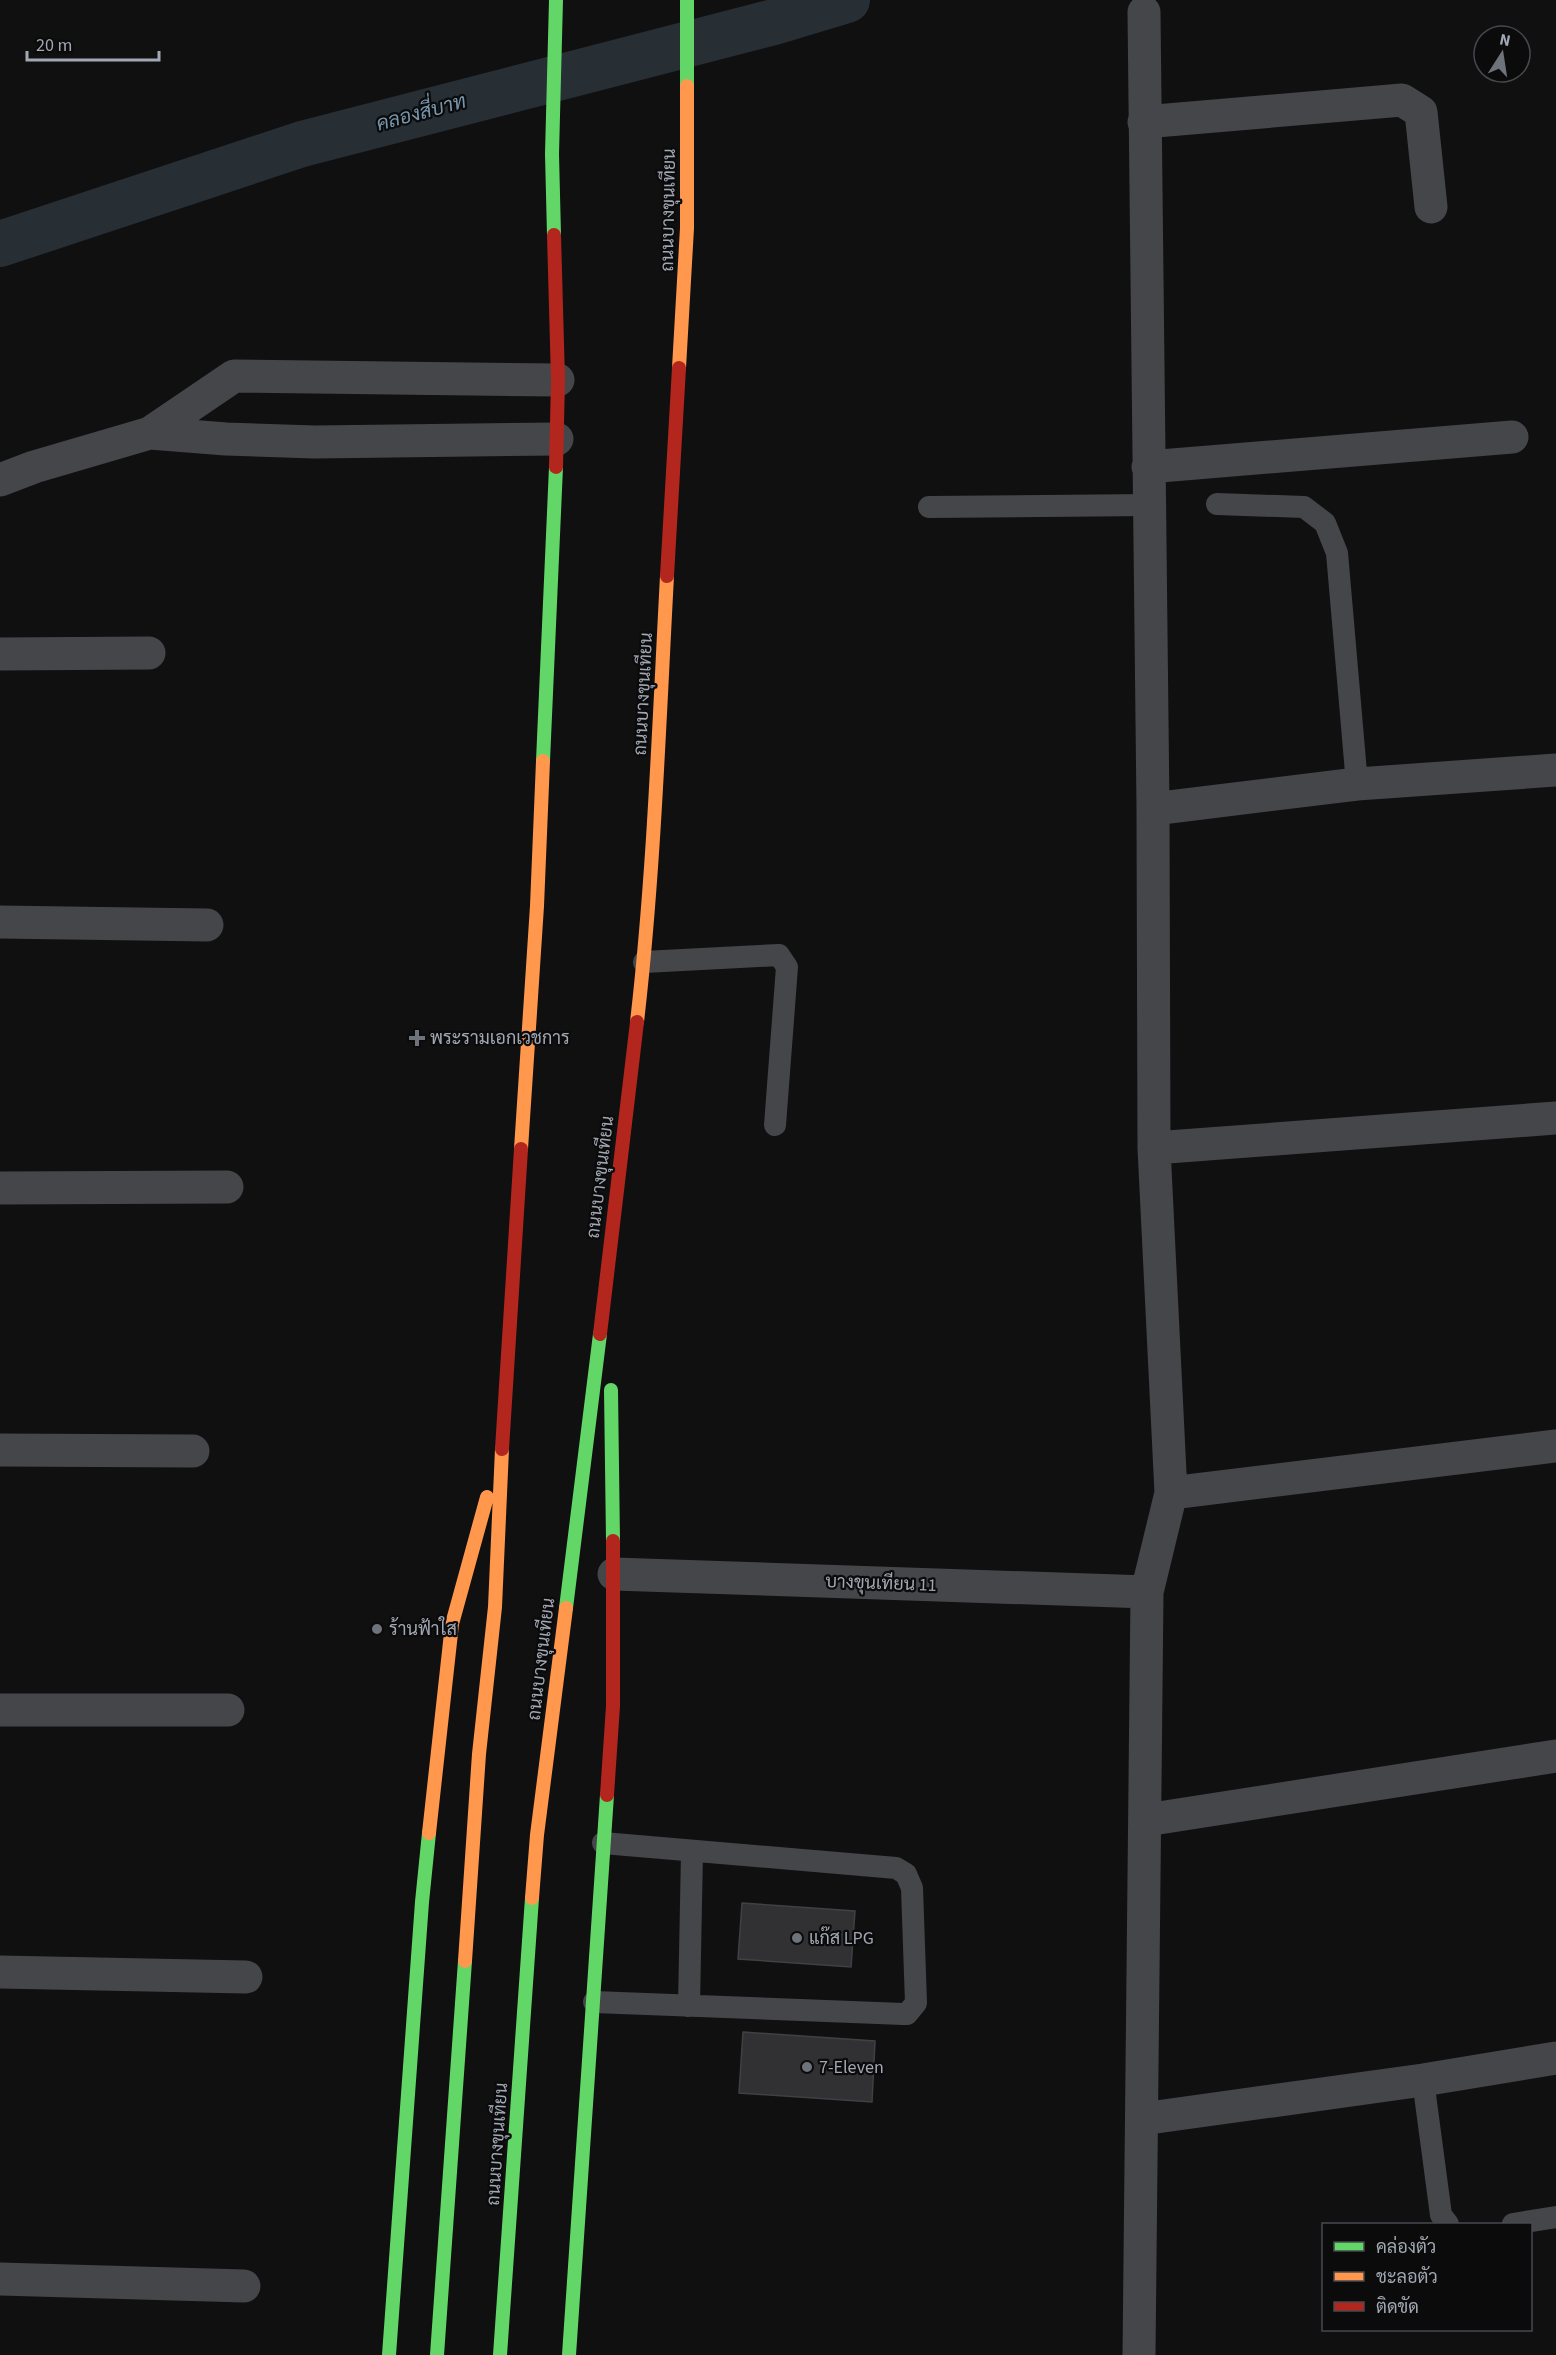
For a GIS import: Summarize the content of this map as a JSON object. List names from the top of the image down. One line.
{"streets":{"main road":["ถนนบางขุนเทียน"],"street":["บางขุนเทียน 11"]},"water":["คลองสี่บาท"],"places":{"health":["พระรามเอกเวชการ"],"other":["ร้านฟ้าใส","แก๊ส LPG","7-Eleven"]},"legend":["คล่องตัว","ชะลอตัว","ติดขัด"],"scale_bar":"20 m","north":"top"}
